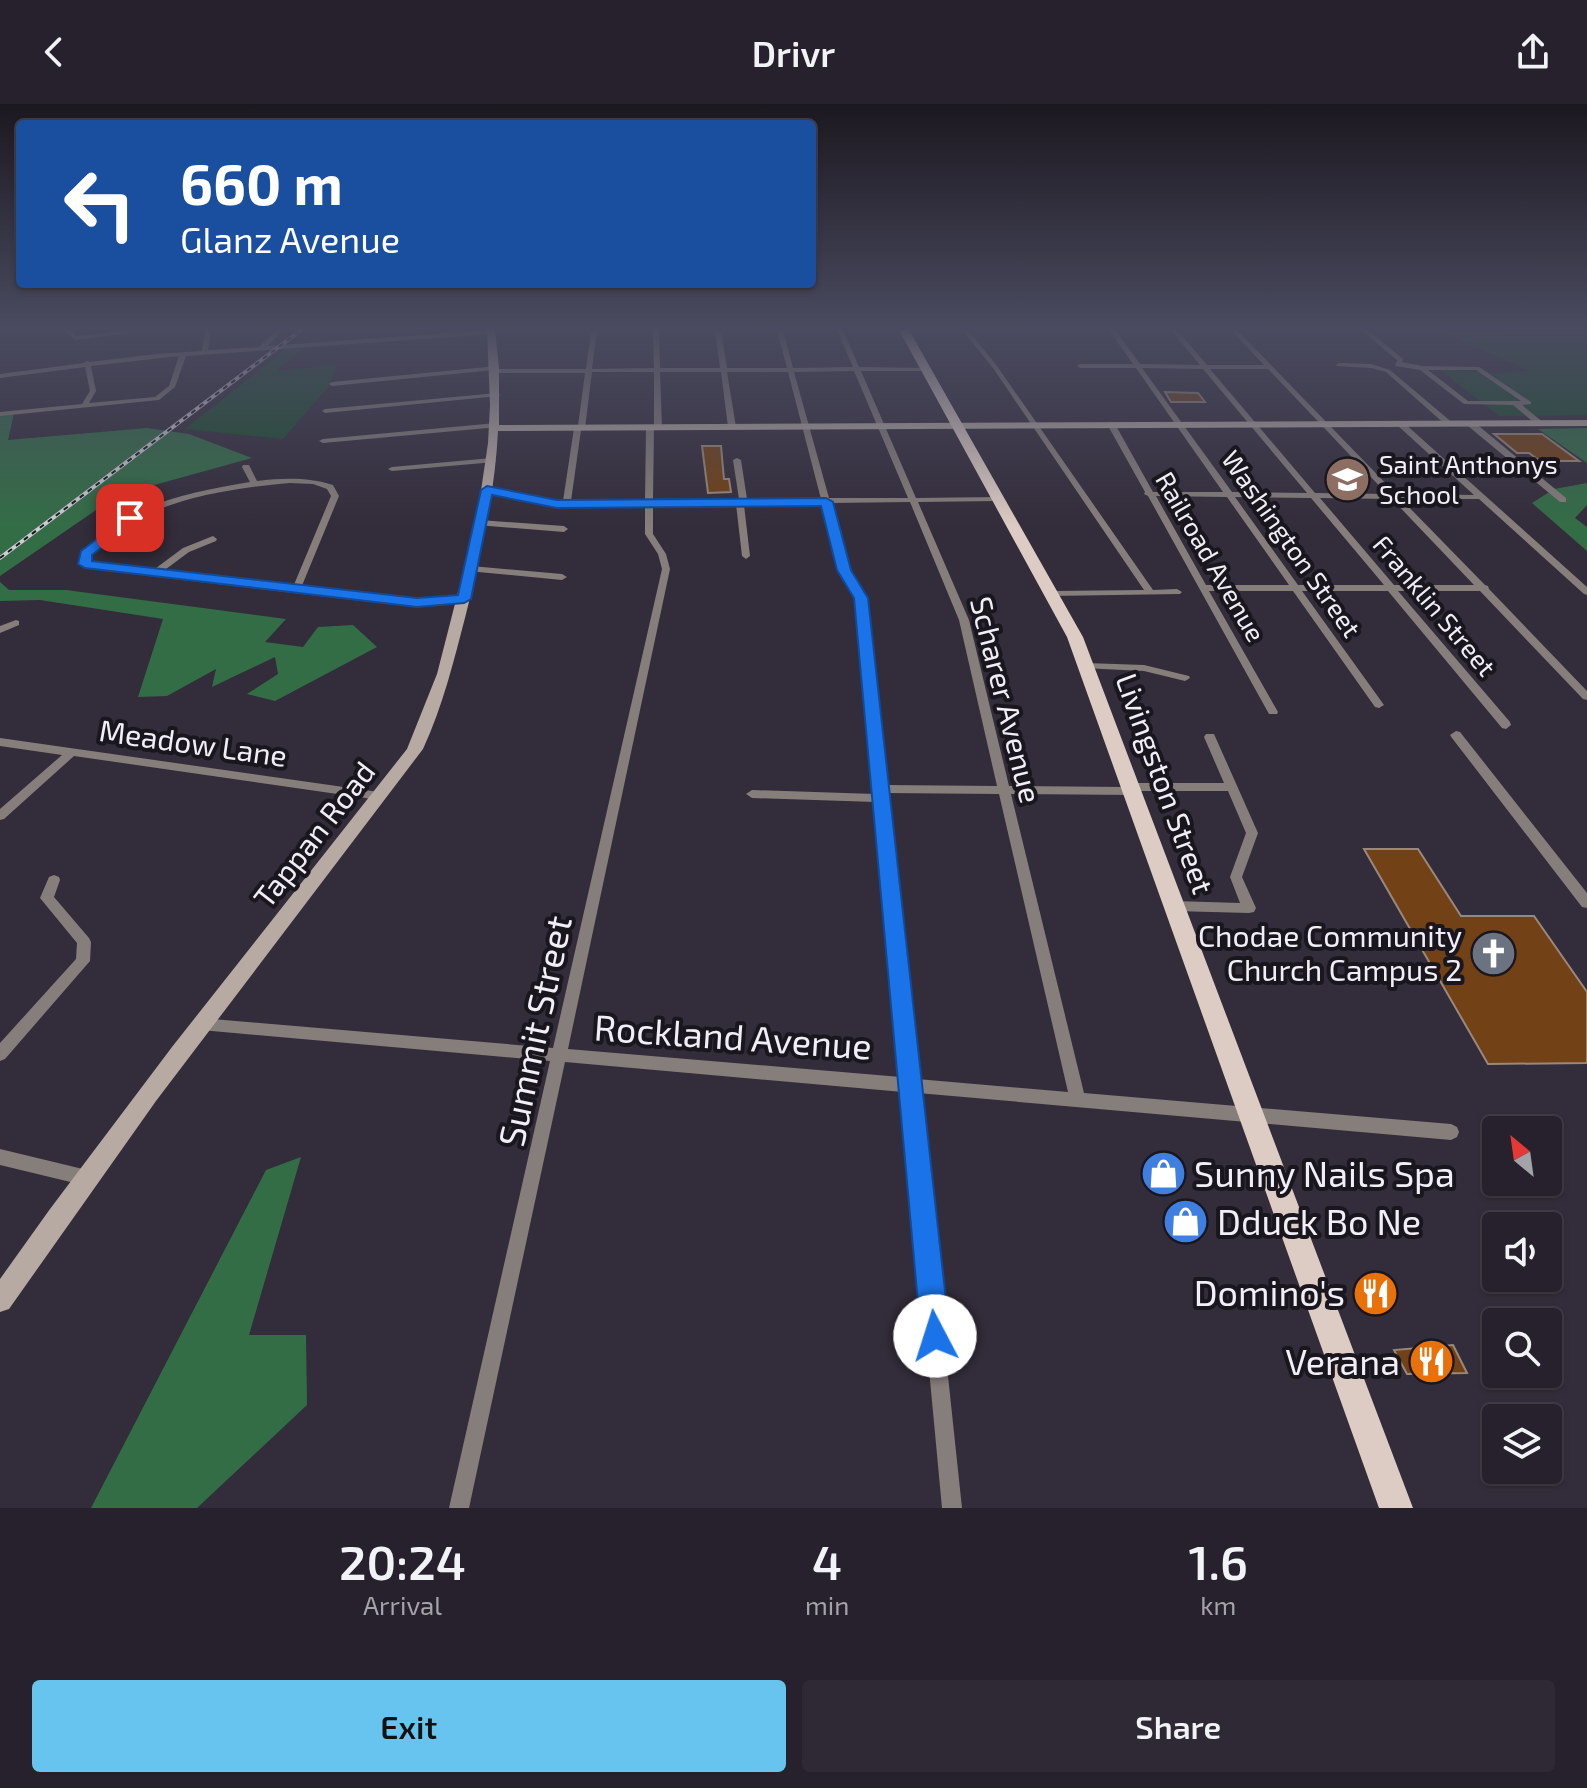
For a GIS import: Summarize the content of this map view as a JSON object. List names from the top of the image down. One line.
{"streets":{"main road":["Livingston Street"],"street":["Washington Street","Railroad Avenue","Franklin Street","Scharer Avenue","Meadow Lane","Tappan Road","Summit Street","Rockland Avenue"]},"crossings":[["Scharer Avenue","Rockland Avenue"],["Meadow Lane","Tappan Road"],["Livingston Street","Rockland Avenue"],["Tappan Road","Rockland Avenue"],["Summit Street","Rockland Avenue"]],"places":{"school or university":["Saint Anthonys School"],"church":["Chodae Community Church Campus 2"],"shop":["Sunny Nails Spa","Dduck Bo Ne"],"restaurant":["Domino's","Verana"]},"north":"top left","page":{"header":"Drivr","turn":["660 m","Glanz Avenue"],"eta":["20:24","Arrival","4","min","1.6","km"],"buttons":["Exit","Share"]}}
